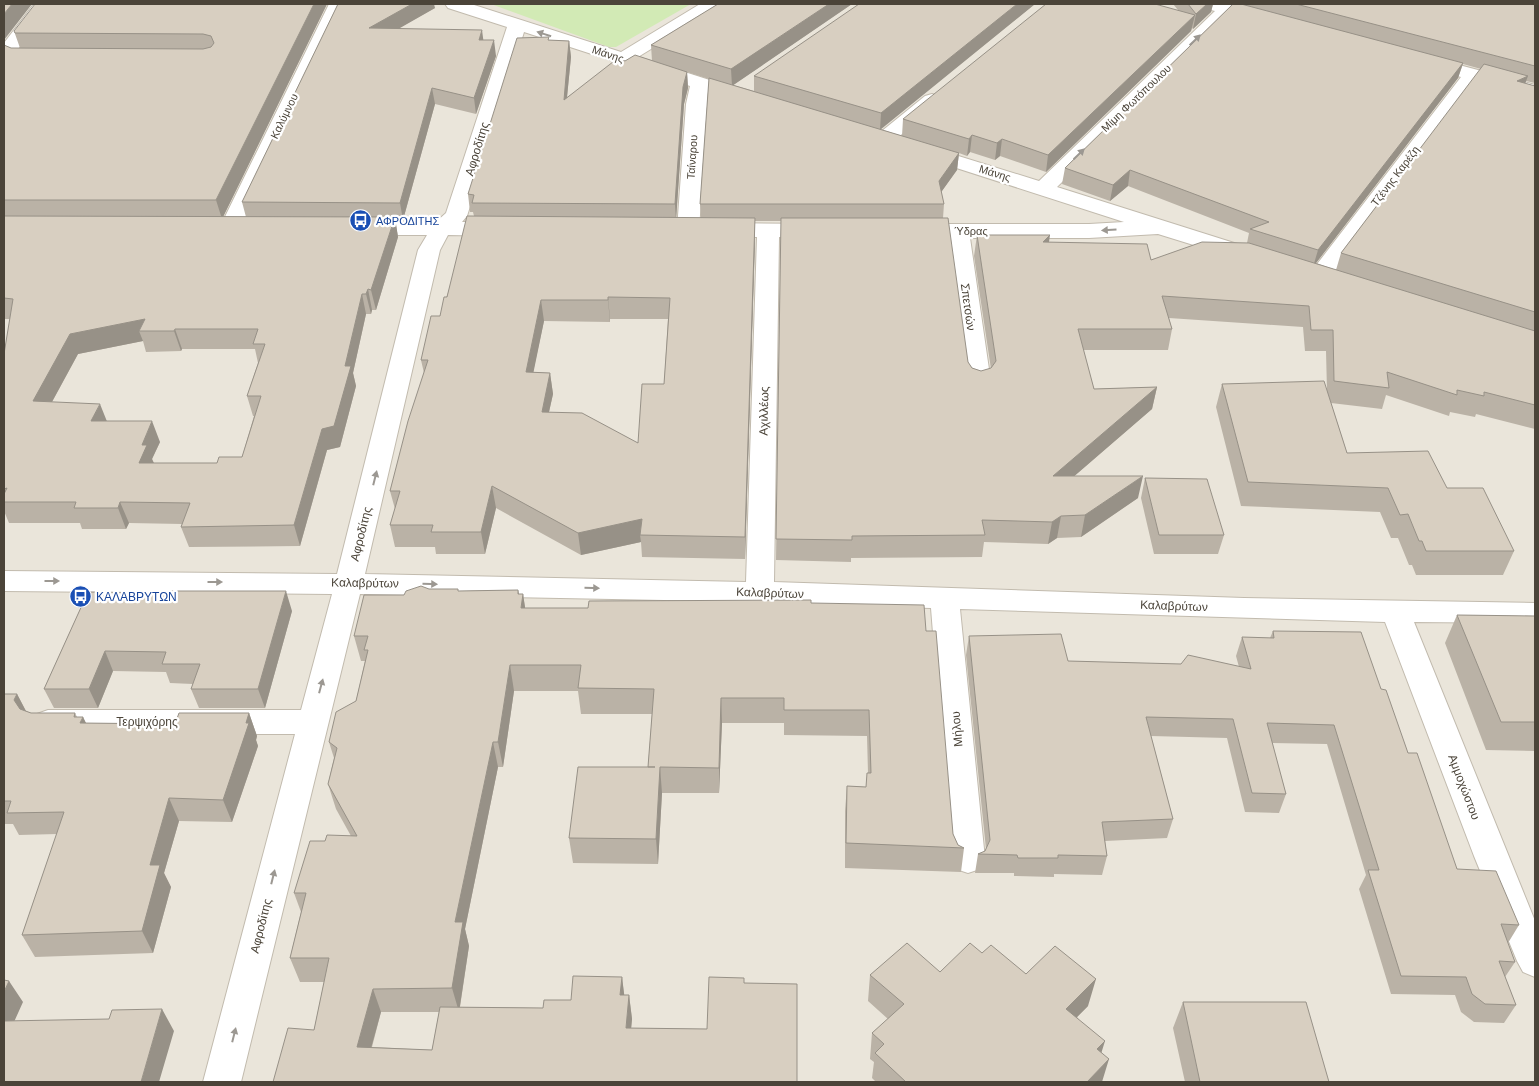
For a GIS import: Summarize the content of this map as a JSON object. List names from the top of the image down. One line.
{"streets":{"street":["Μάνης","Μίμη Φωτόπουλου","Καλύμνου","Αφροδίτης","Ταίναρου","Τζένης Καρέζη","Ύδρας","Σπετσών","Αχιλλέως","Καλαβρύτων","Τερψιχόρης","Μήλου","Αμμοχώστου"]},"crossings":[["Μάνης","Μίμη Φωτόπουλου"],["Μάνης","Αφροδίτης"],["Μάνης","Ταίναρου"],["Μάνης","Ύδρας"],["Αφροδίτης","Καλαβρύτων"],["Αφροδίτης","Τερψιχόρης"],["Ταίναρου","Αχιλλέως"],["Ύδρας","Σπετσών"],["Αχιλλέως","Καλαβρύτων"],["Καλαβρύτων","Μήλου"],["Καλαβρύτων","Αμμοχώστου"]],"one_way":["Μίμη Φωτόπουλου","Αφροδίτης","Ύδρας","Καλαβρύτων"],"places":{"bus stop":["ΑΦΡΟΔΙΤΗΣ","ΚΑΛΑΒΡΥΤΩΝ"]}}
